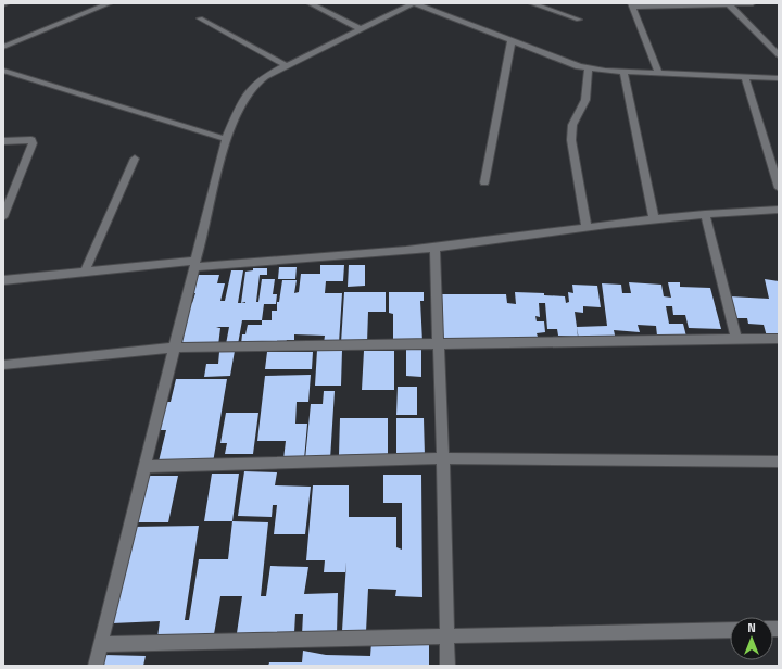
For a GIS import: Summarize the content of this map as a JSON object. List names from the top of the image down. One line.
{"north":"top"}
